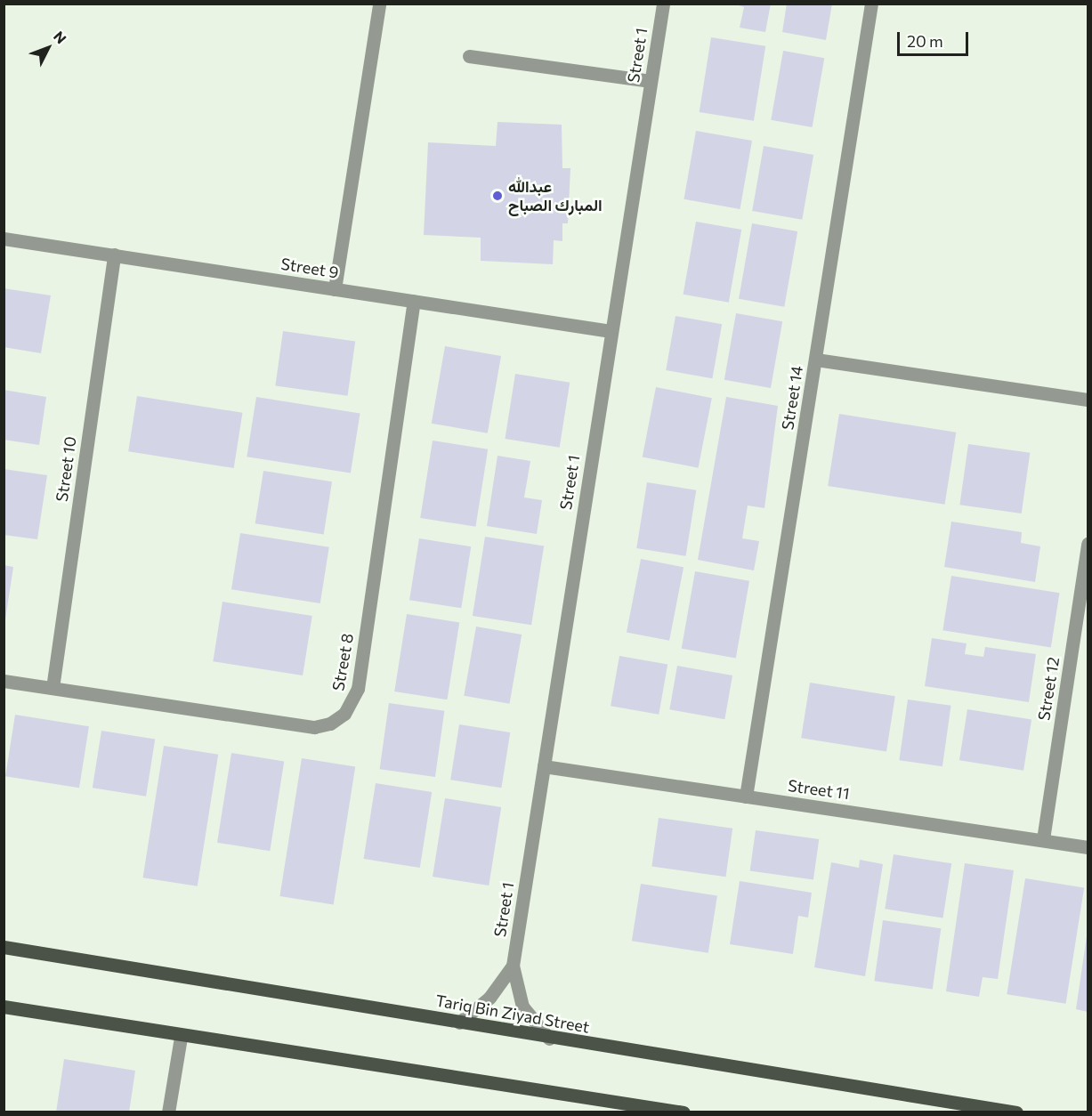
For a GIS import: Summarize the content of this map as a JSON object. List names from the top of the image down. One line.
{"streets":{"main road":["Tariq Bin Ziyad Street"],"street":["Street 1","Street 9","Street 14","Street 10","Street 8","Street 12","Street 11"]},"crossings":[["Street 1","Street 9"],["Street 1","Street 11"],["Street 1","Tariq Bin Ziyad Street"],["Street 9","Street 10"],["Street 9","Street 8"],["Street 14","Street 11"],["Street 10","Street 8"],["Street 12","Street 11"]],"places":["عبدالله المبارك الصباح"],"scale_bar":"20 m","north":"top right"}
